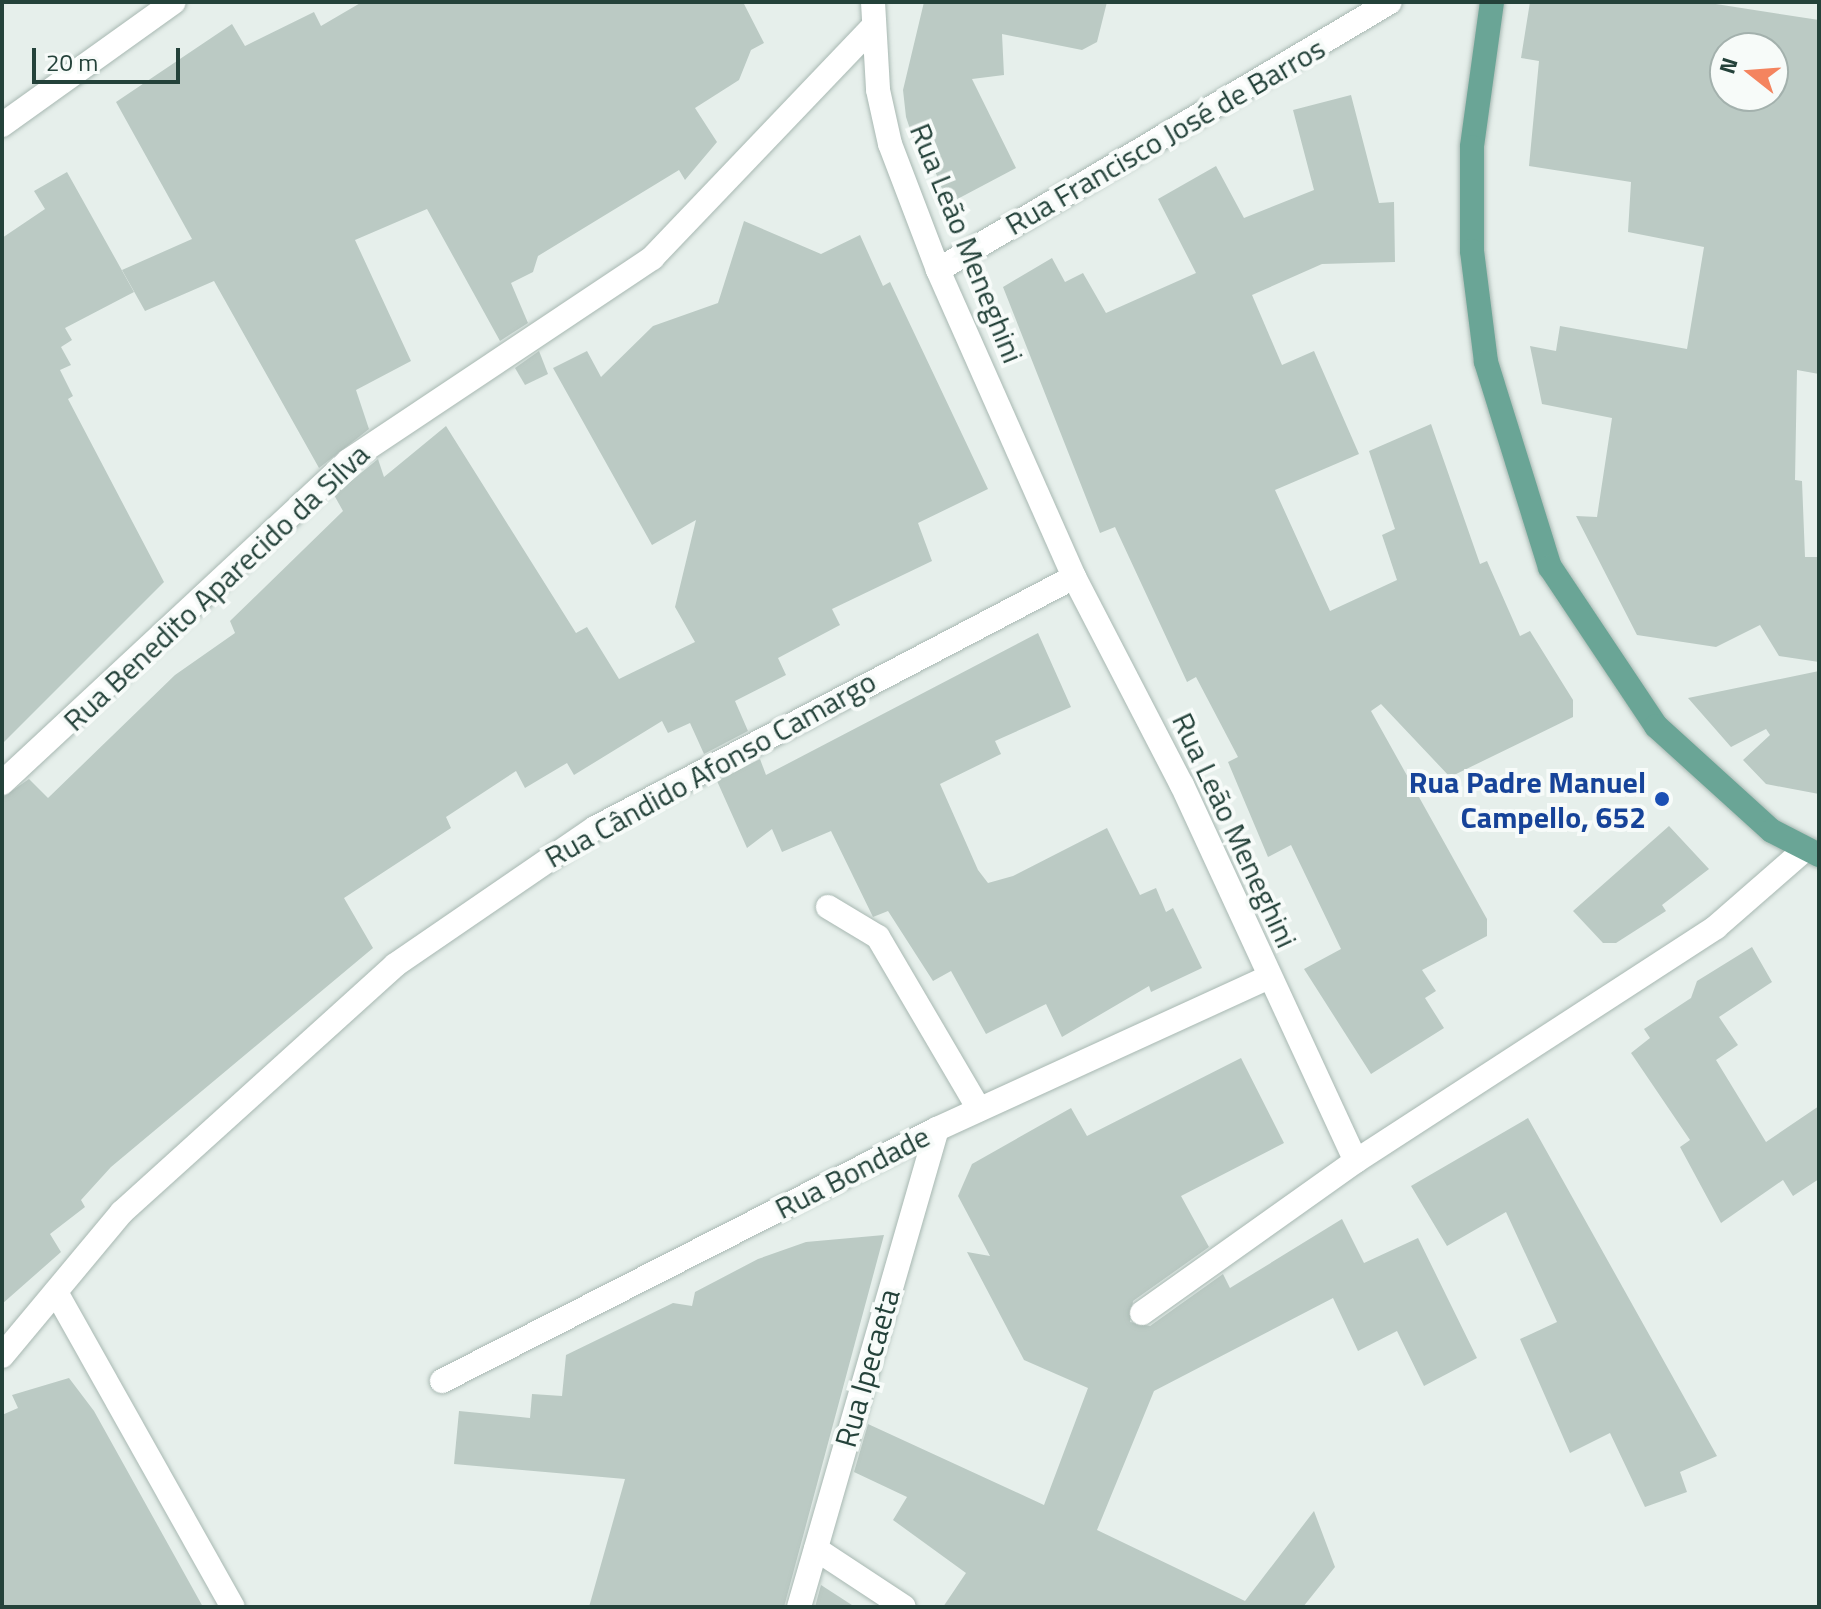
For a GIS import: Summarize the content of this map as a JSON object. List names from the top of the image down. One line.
{"streets":{"street":["Rua Francisco José de Barros","Rua Leão Meneghini","Rua Benedito Aparecido da Silva","Rua Cândido Afonso Camargo","Rua Bondade","Rua Ipecaeta"]},"crossings":[["Rua Francisco José de Barros","Rua Leão Meneghini"],["Rua Leão Meneghini","Rua Benedito Aparecido da Silva"],["Rua Leão Meneghini","Rua Cândido Afonso Camargo"],["Rua Leão Meneghini","Rua Bondade"],["Rua Bondade","Rua Ipecaeta"]],"places":["Rua Padre Manuel Campello, 652"],"scale_bar":"20 m","north":"left"}
